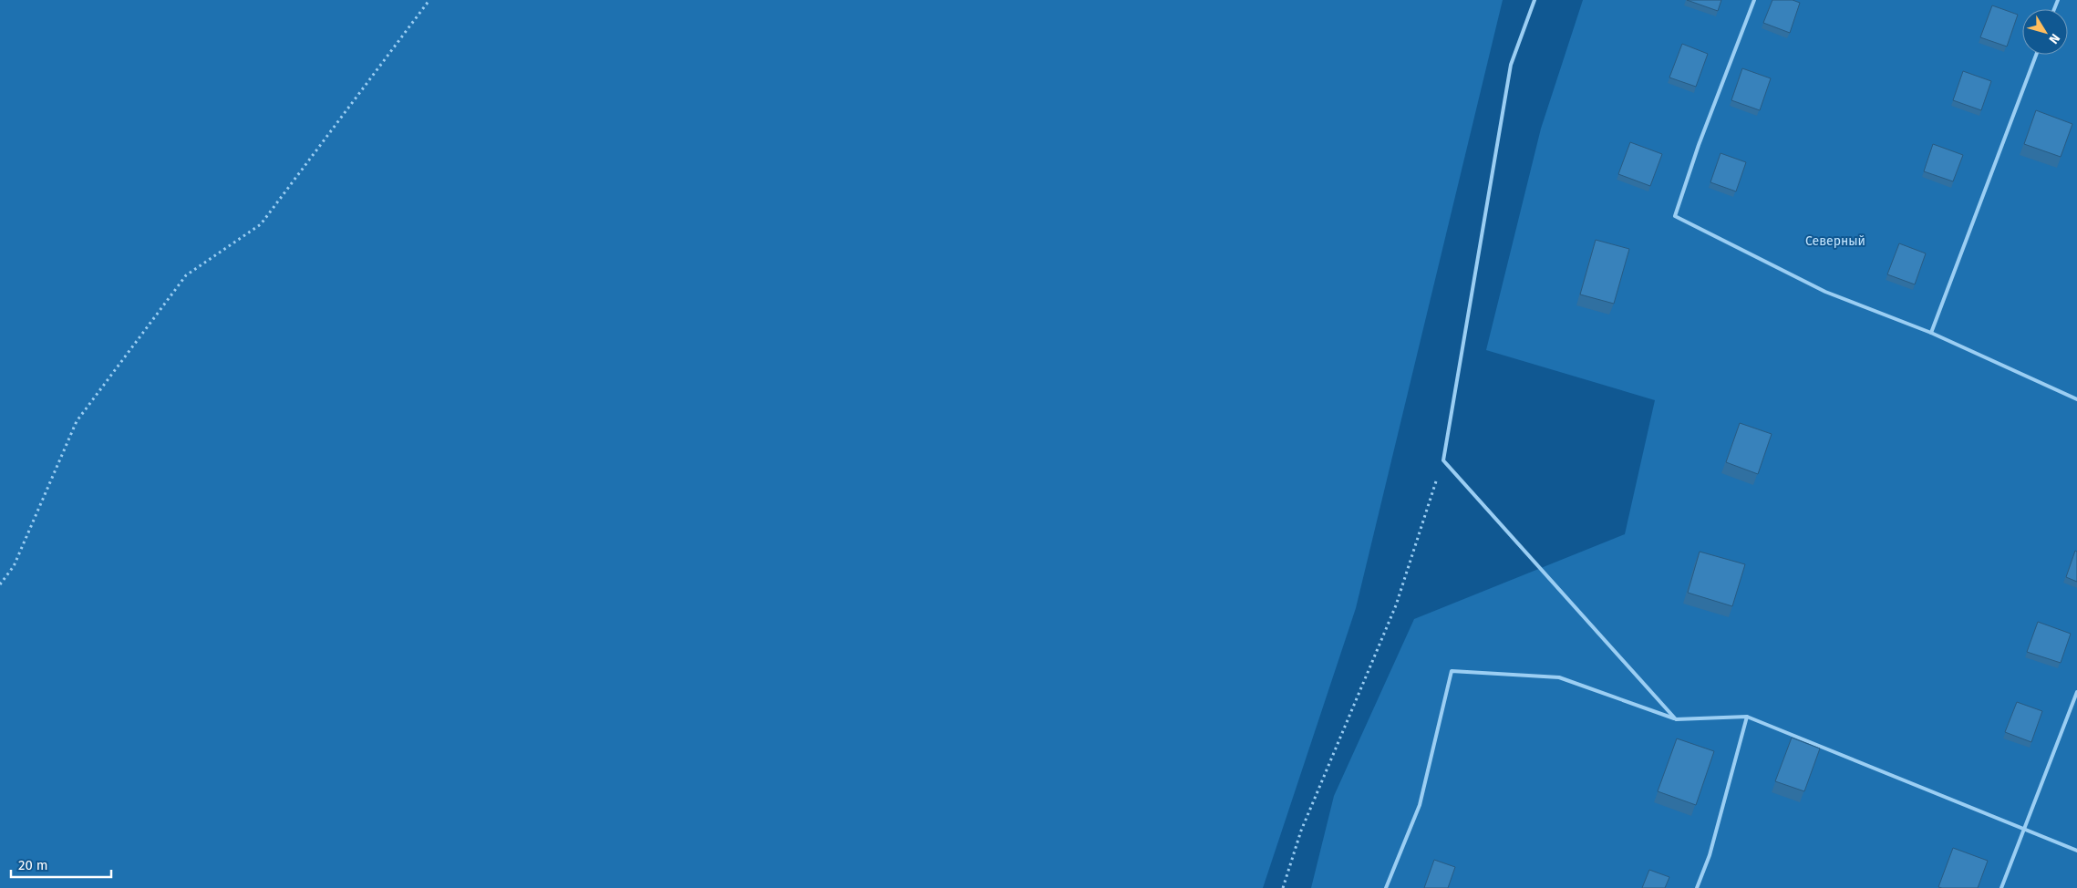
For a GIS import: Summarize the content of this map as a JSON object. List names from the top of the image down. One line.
{"parks":["Северный"],"scale_bar":"20 m","north":"bottom right"}
